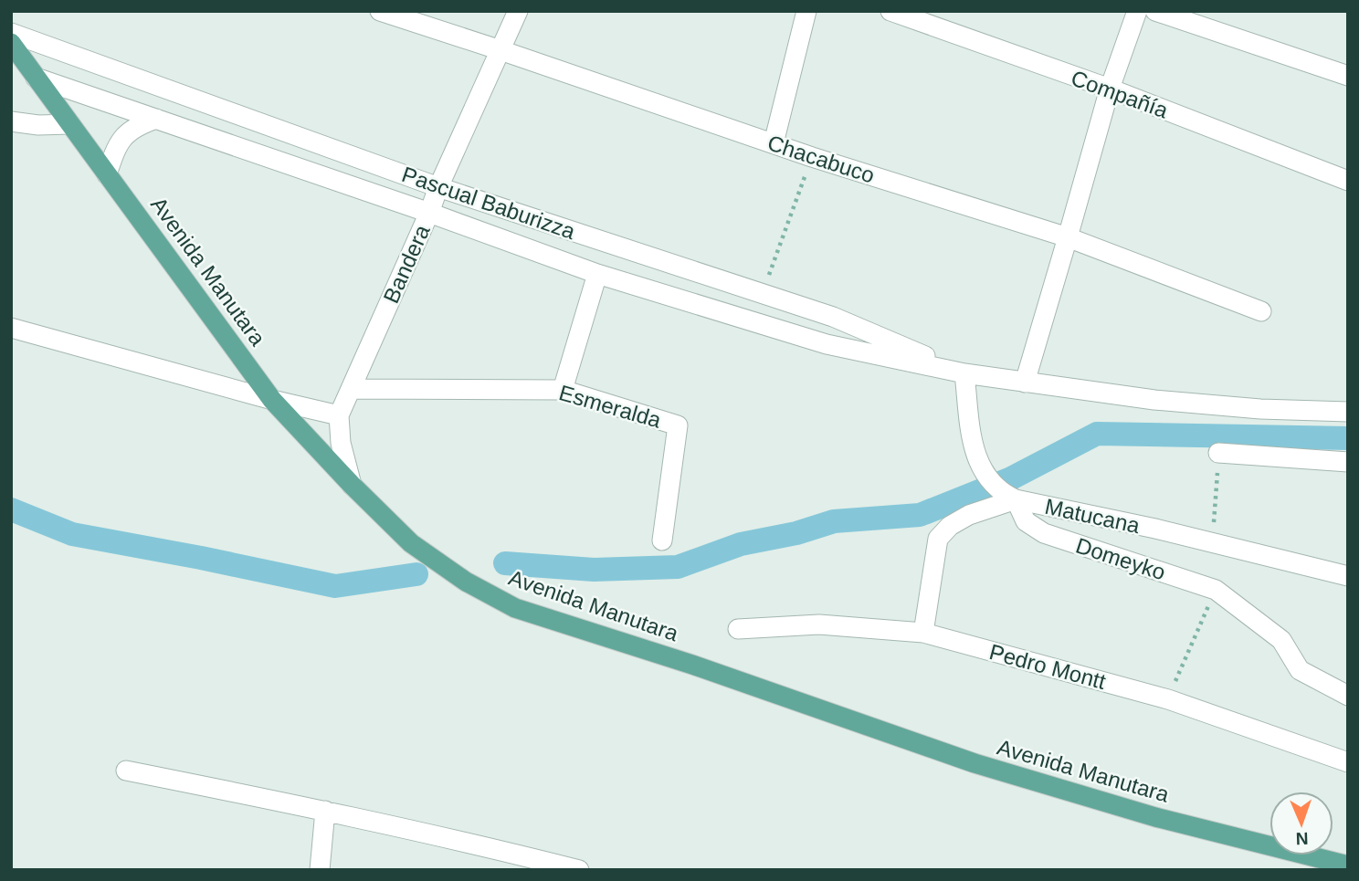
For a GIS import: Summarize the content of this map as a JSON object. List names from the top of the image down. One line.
{"streets":{"main road":["Avenida Manutara"],"street":["Compañía","Chacabuco","Pascual Baburizza","Bandera","Esmeralda","Matucana","Domeyko","Pedro Montt"]},"crossings":[["Chacabuco","Bandera"],["Pascual Baburizza","Bandera"],["Pascual Baburizza","Avenida Manutara"],["Pascual Baburizza","Domeyko"],["Bandera","Avenida Manutara"],["Bandera","Esmeralda"],["Matucana","Domeyko"],["Matucana","Pedro Montt"]],"north":"bottom"}
